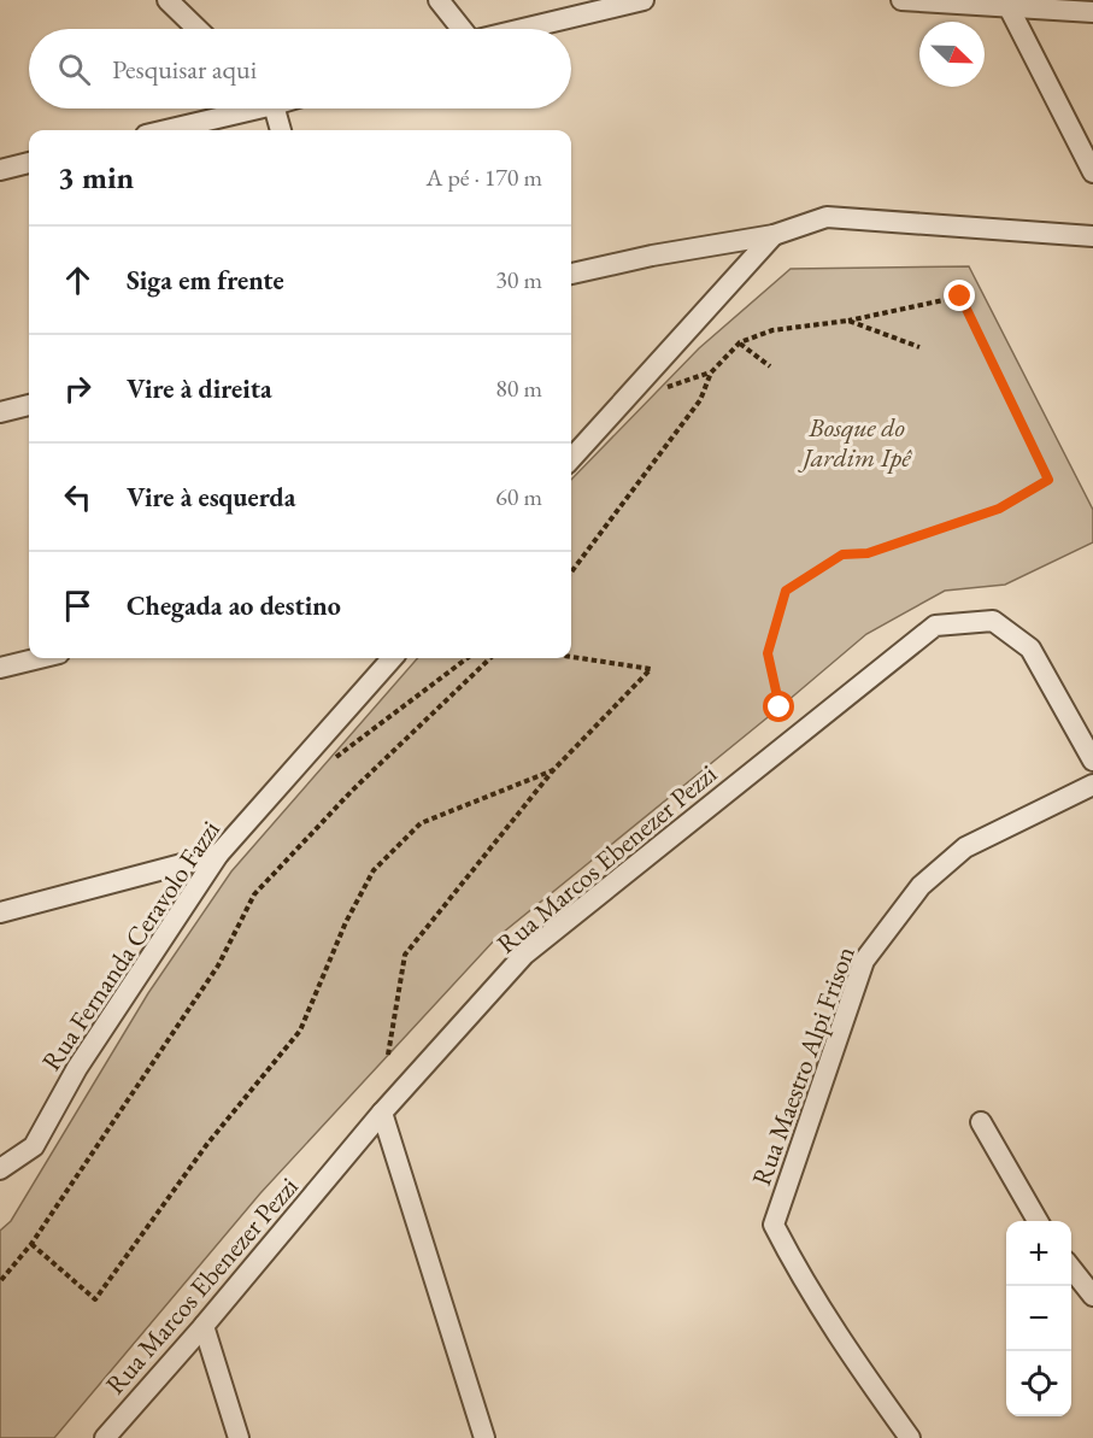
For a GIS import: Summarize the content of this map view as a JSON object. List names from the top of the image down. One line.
{"streets":{"street":["Rua Marcos Ebenezer Pezzi","Rua Fernanda Ceravolo Fazzi","Rua Maestro Alpi Frison"]},"parks":["Bosque do Jardim Ipê"],"north":"bottom right","page":{"search":"Pesquisar aqui","heading":["3 min","A pé · 170 m"],"list":[["Siga em frente","30 m"],["Vire à direita","80 m"],["Vire à esquerda","60 m"],"Chegada ao destino"],"map_buttons":["+","−"]}}
